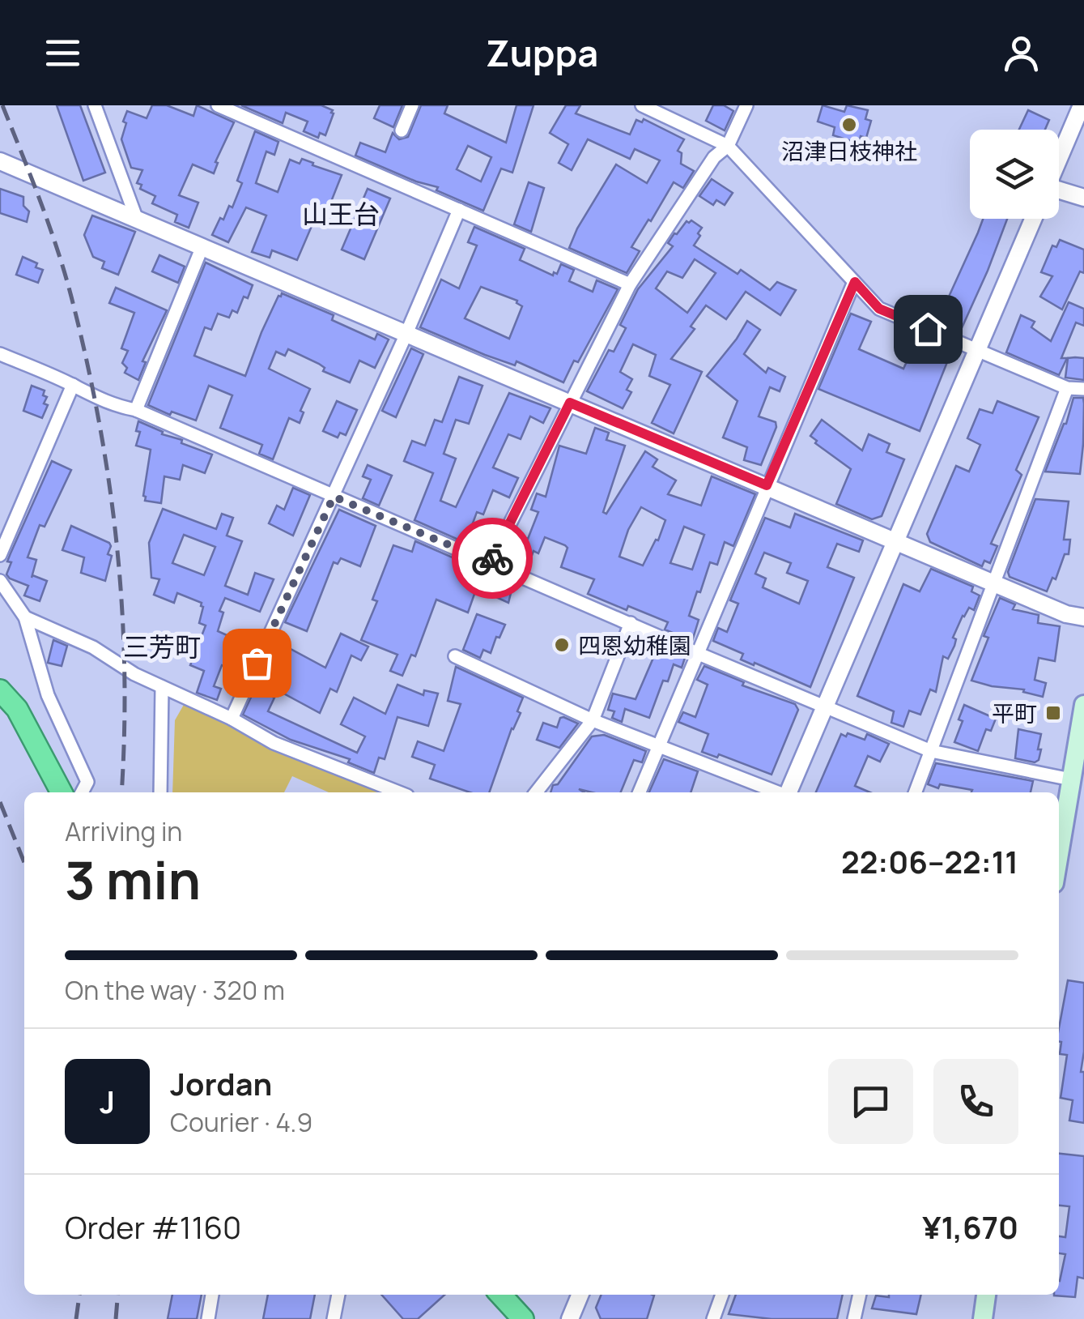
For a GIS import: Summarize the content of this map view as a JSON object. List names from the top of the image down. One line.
{"districts":["山王台","三芳町"],"places":{"other":["沼津日枝神社","四恩幼稚園"],"transit":["平町"]},"page":{"header":"Zuppa","heading":["3 min","Arriving in","22:06–22:11"],"panel":["Jordan","Courier · 4.9","Order #1160","¥1,670"],"bar":"On the way · 320 m","round":"J"}}
